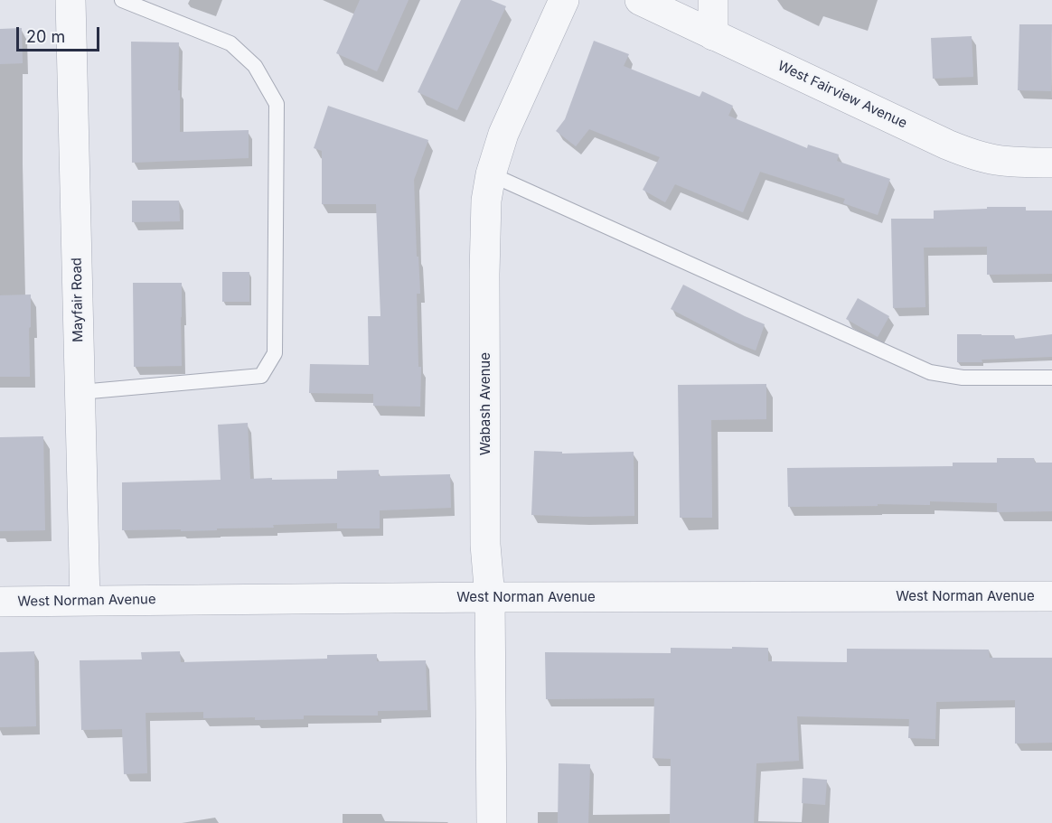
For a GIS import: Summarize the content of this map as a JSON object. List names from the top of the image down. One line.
{"streets":{"street":["West Fairview Avenue","Mayfair Road","Wabash Avenue","West Norman Avenue"]},"crossings":[["Mayfair Road","West Norman Avenue"],["Wabash Avenue","West Norman Avenue"]],"scale_bar":"20 m"}
